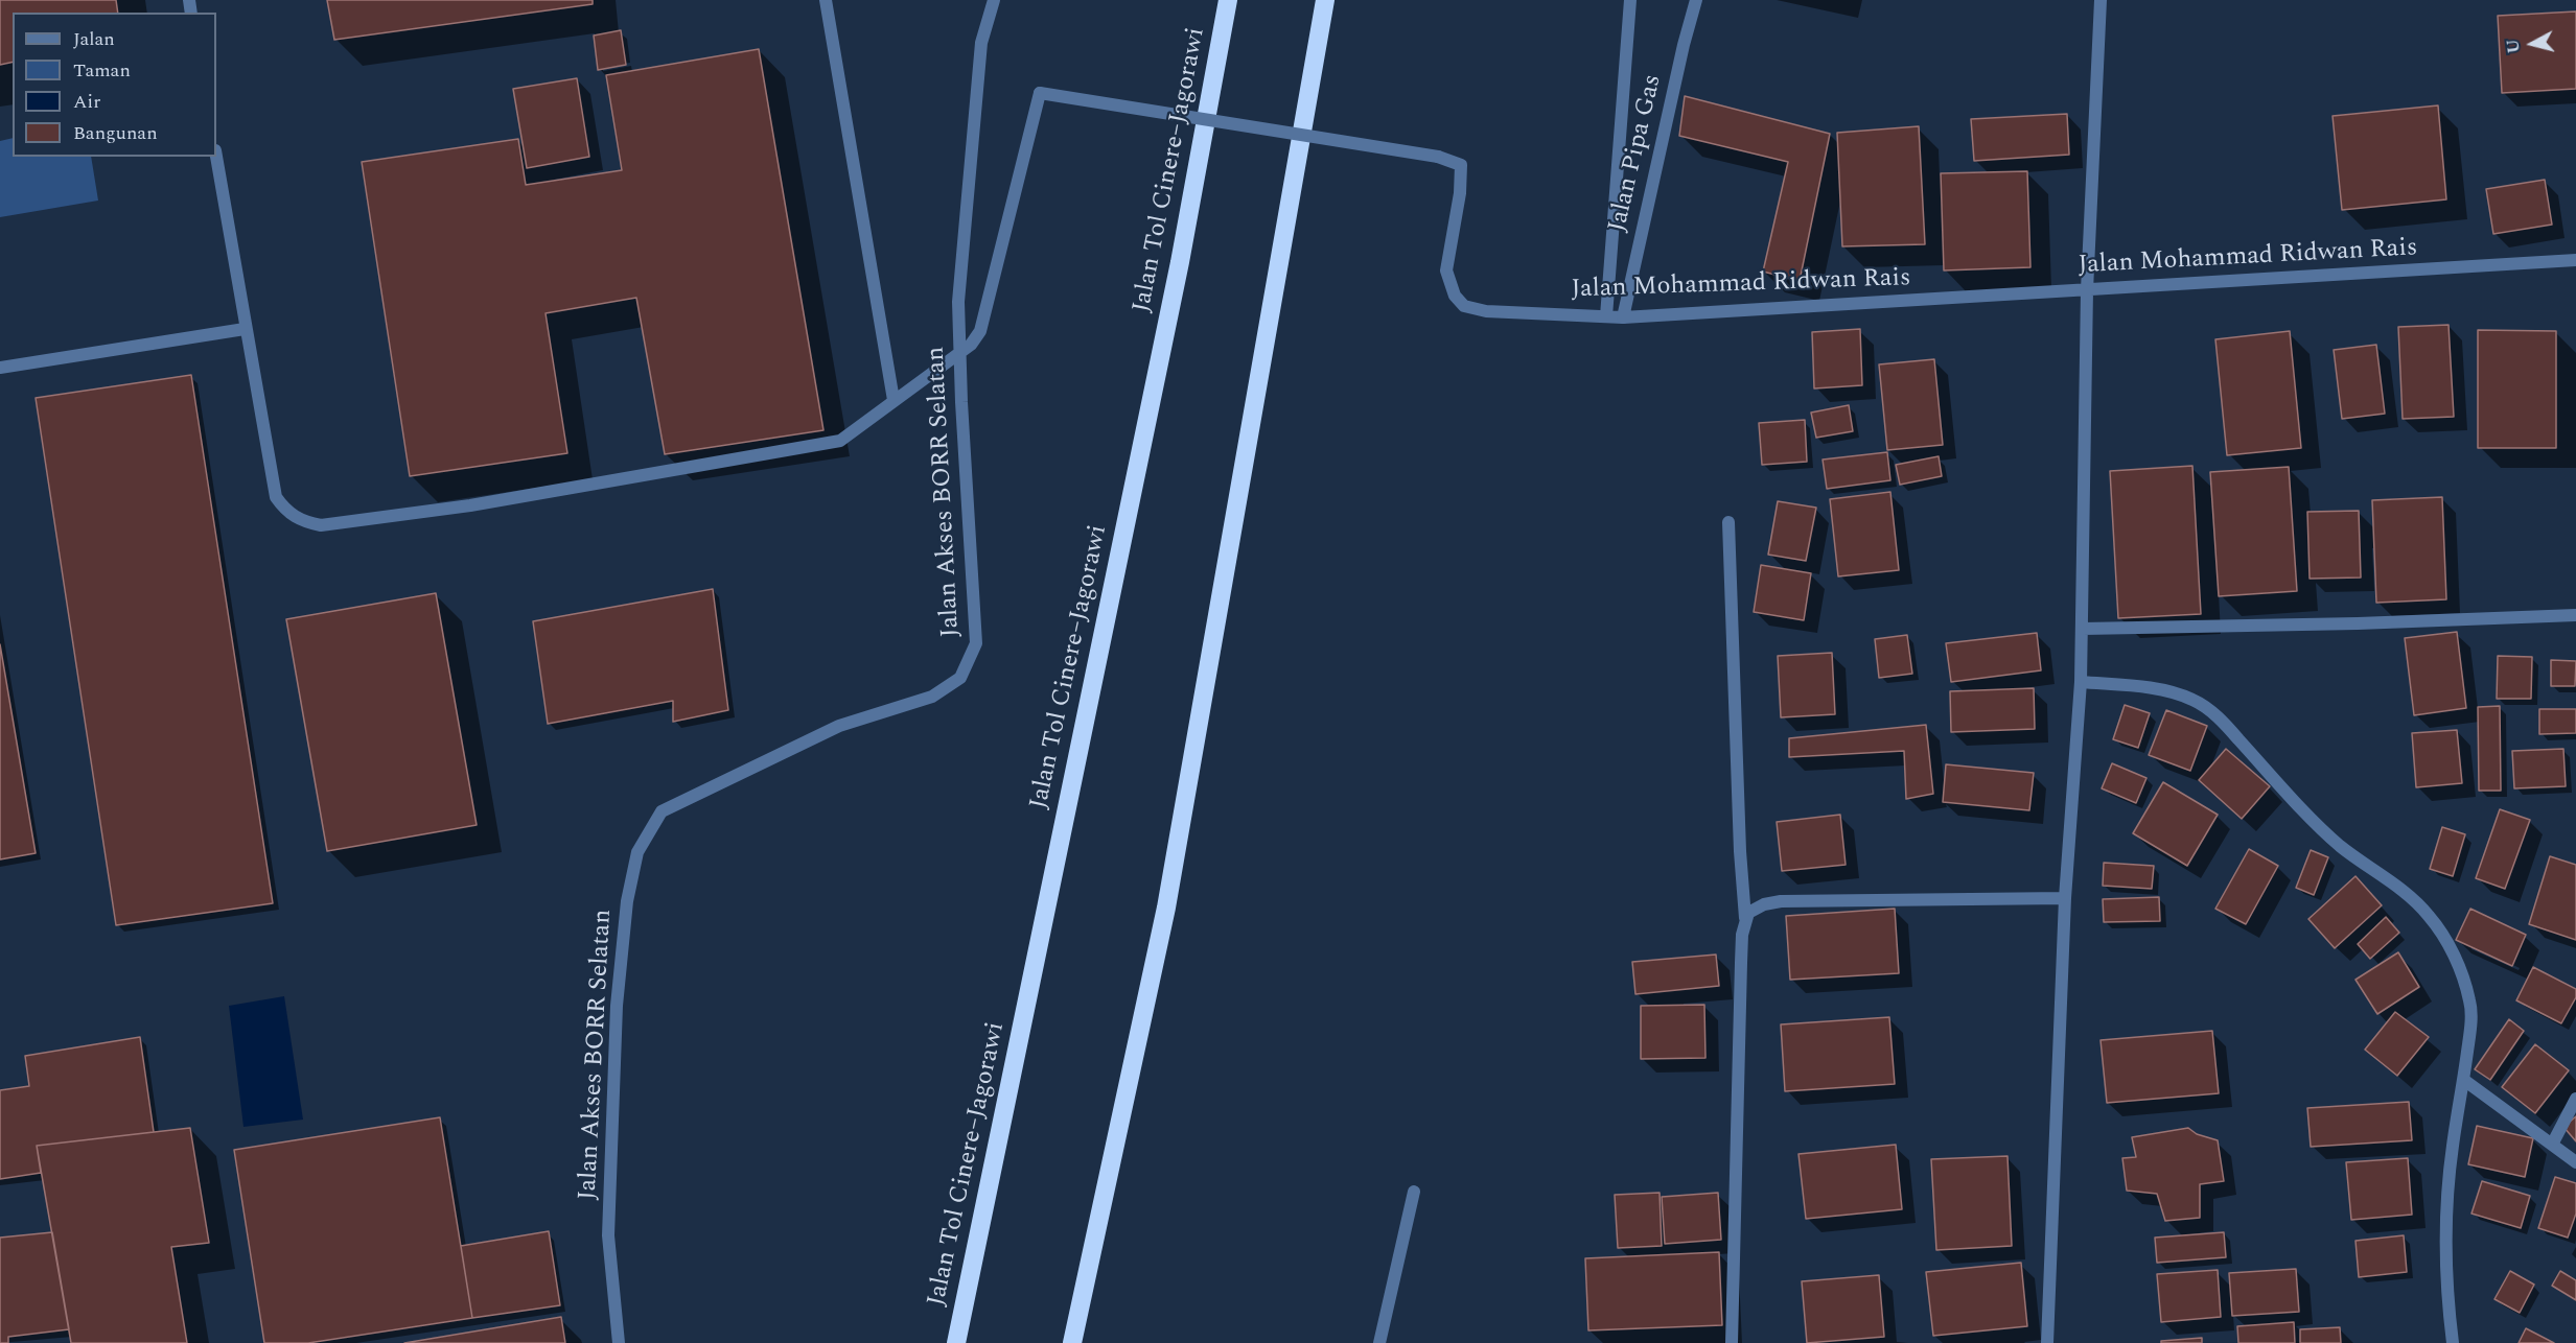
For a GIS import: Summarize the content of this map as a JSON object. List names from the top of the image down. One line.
{"streets":{"highway":["Jalan Tol Cinere–Jagorawi"],"street":["Jalan Pipa Gas","Jalan Mohammad Ridwan Rais","Jalan Akses BORR Selatan"]},"crossings":[["Jalan Pipa Gas","Jalan Mohammad Ridwan Rais"],["Jalan Mohammad Ridwan Rais","Jalan Akses BORR Selatan"]],"legend":["Jalan","Taman","Air","Bangunan"],"north":"left"}
